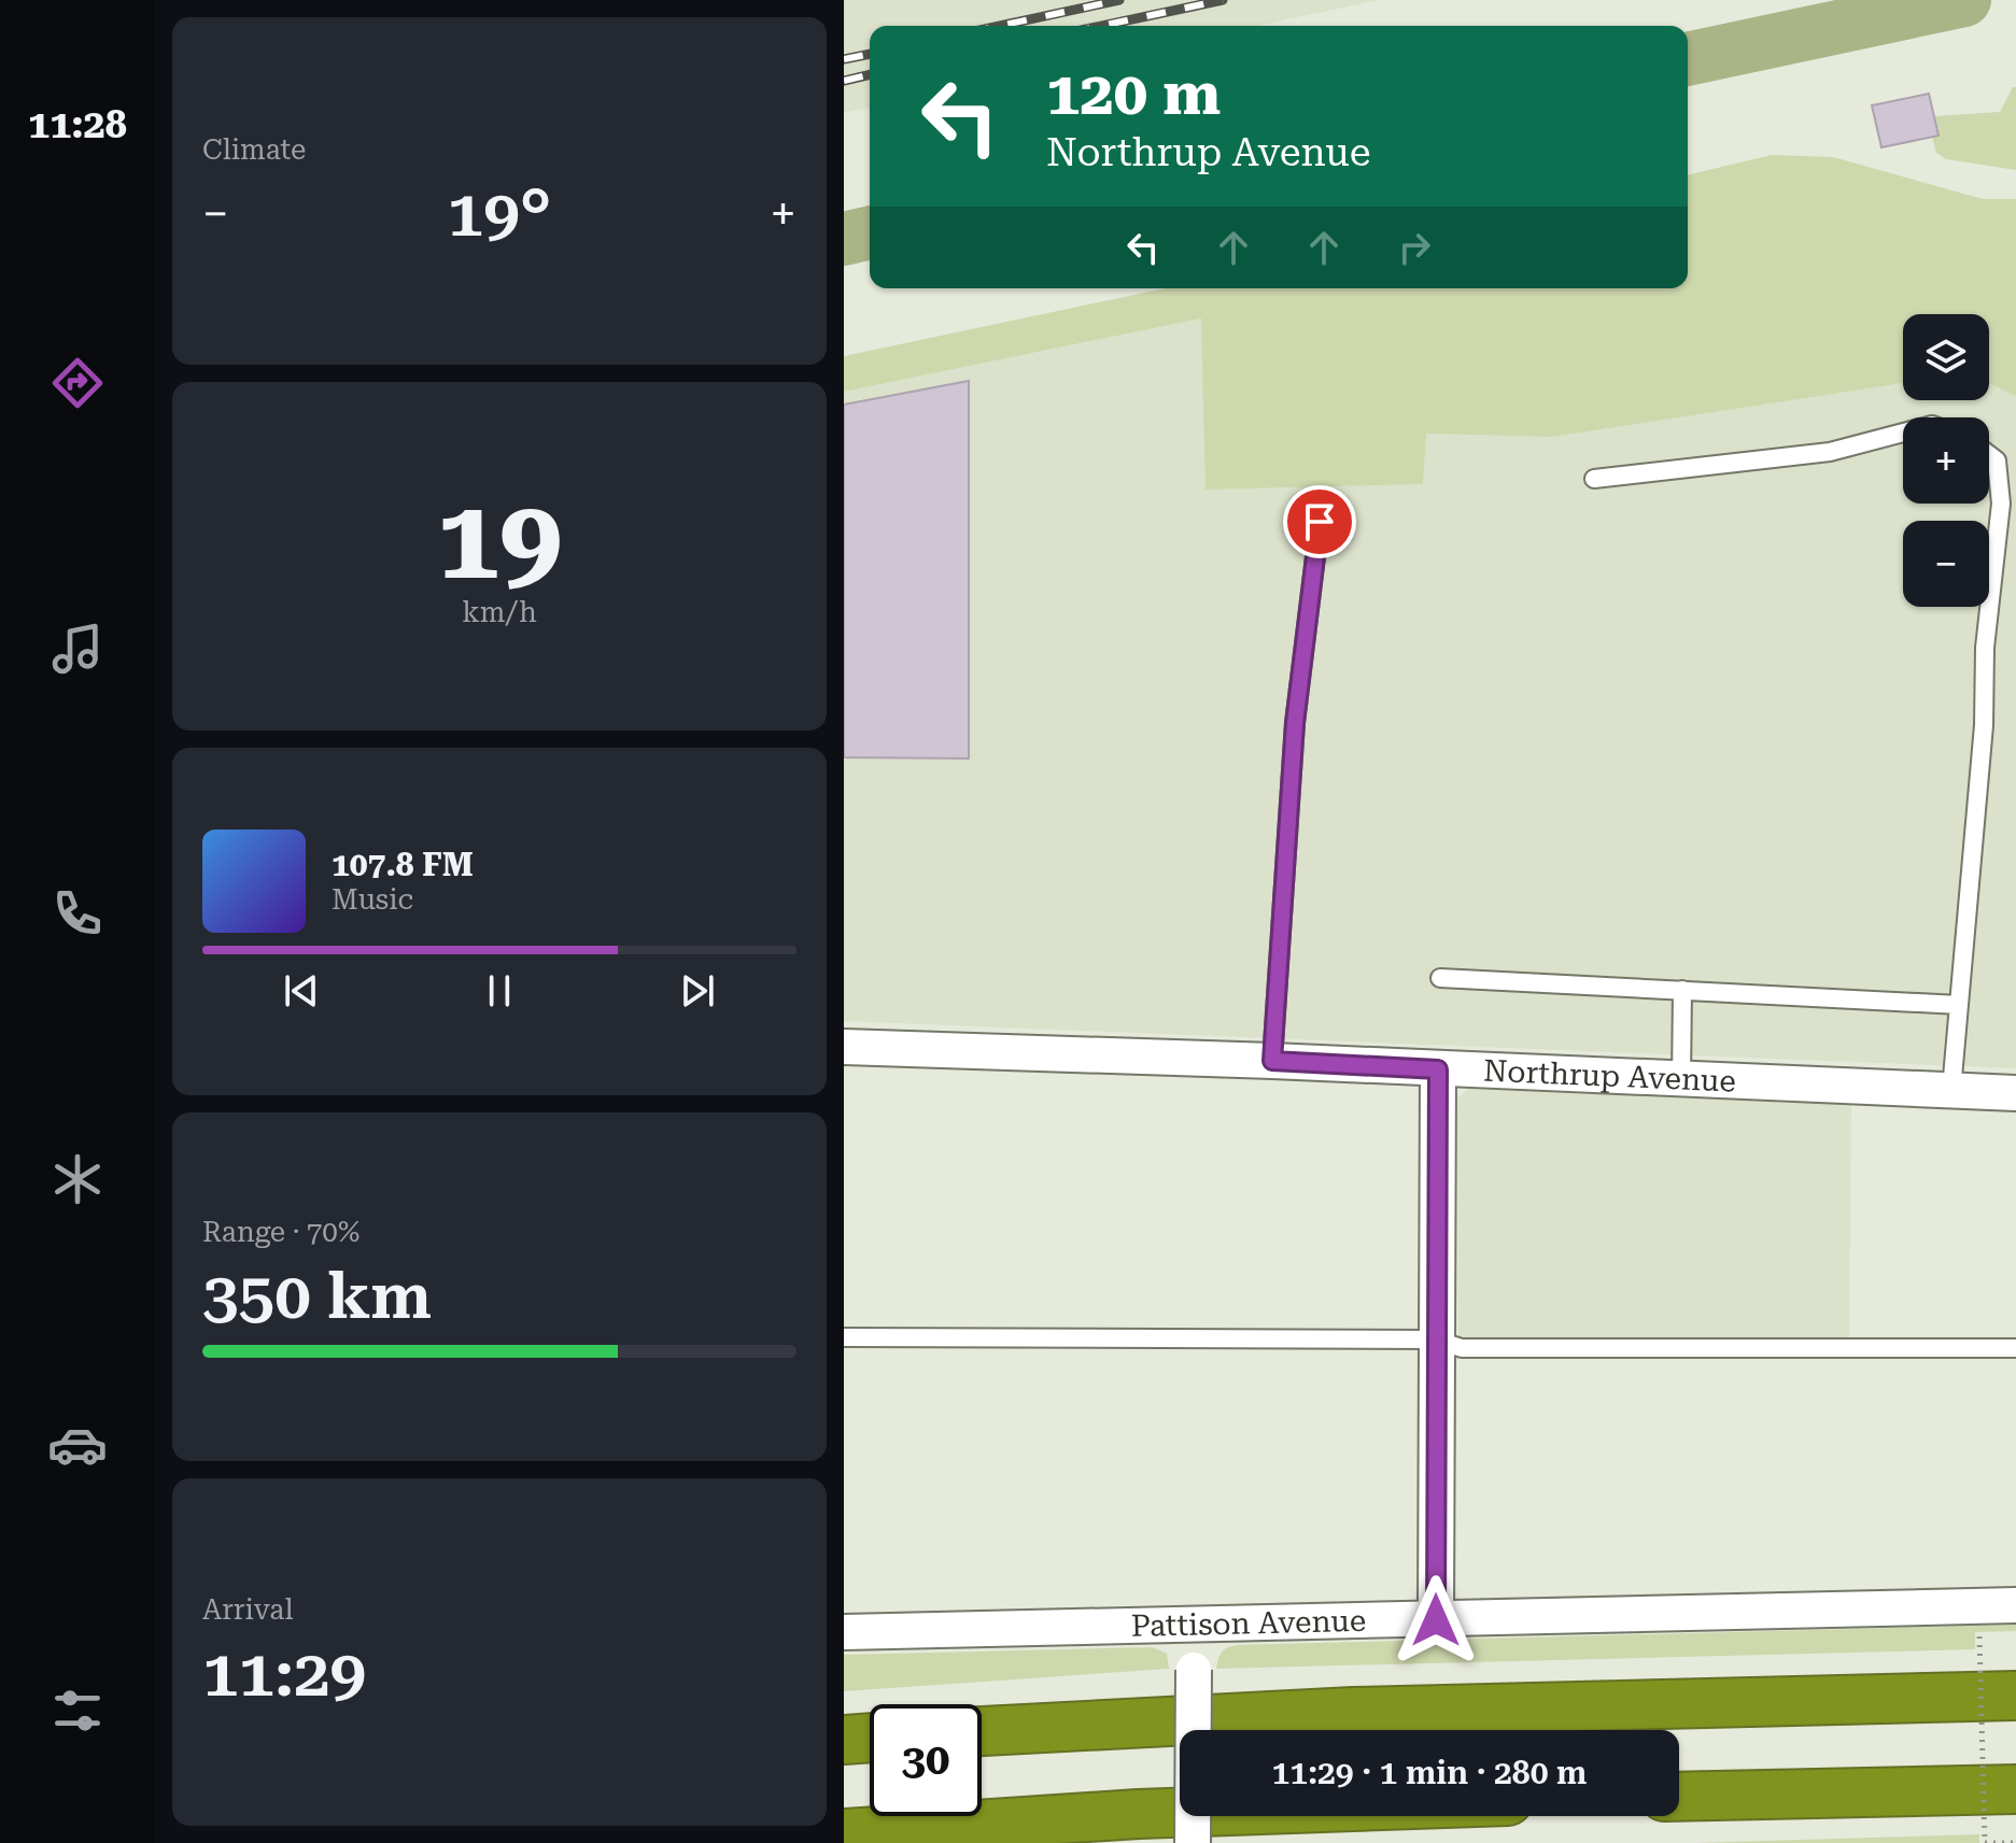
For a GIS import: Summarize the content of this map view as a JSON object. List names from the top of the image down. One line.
{"streets":{"street":["Northrup Avenue","Pattison Avenue"]},"page":{"tabs":"11:28","tile":["Climate",["19","km/h"],["Range · 70%","350 km"],["Arrival","11:29"]],"turn":["120 m","Northrup Avenue"],"heat":["−","19°","+"],"map_buttons":["+","−"],"song":["107.8 FM","Music"],"limit":"30","trip":"11:29 · 1 min · 280 m"}}
